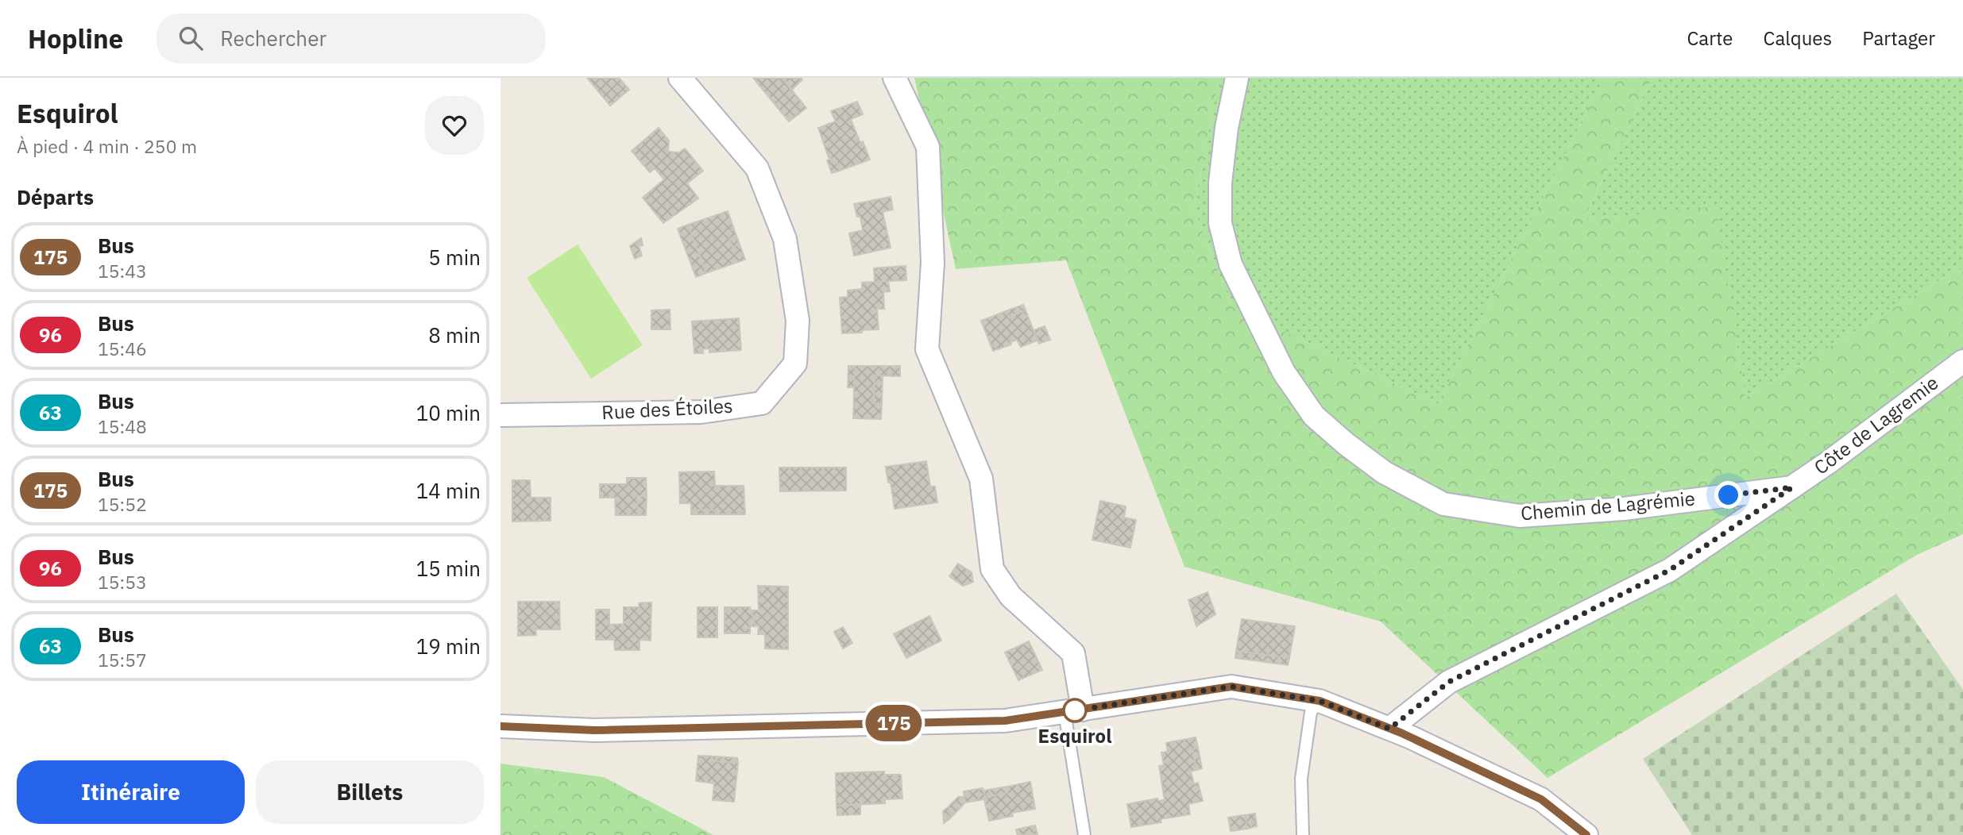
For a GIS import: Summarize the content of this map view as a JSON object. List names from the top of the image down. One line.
{"streets":{"street":["Rue des Étoiles","Côte de Lagremie","Chemin de Lagrémie"]},"crossings":[["Côte de Lagremie","Chemin de Lagrémie"]],"places":["Esquirol"],"lines":["bus line 175"],"page":{"header":"Hopline","search":"Rechercher","nav":["Carte","Calques","Partager"],"heading":[["Esquirol","À pied · 4 min · 250 m"],"Départs"],"on_map":"175","list":[{"mark":"175","name":"Bus","note":"15:43","value":"5 min"},{"mark":"96","name":"Bus","note":"15:46","value":"8 min"},{"mark":"63","name":"Bus","note":"15:48","value":"10 min"},{"mark":"175","name":"Bus","note":"15:52","value":"14 min"},{"mark":"96","name":"Bus","note":"15:53","value":"15 min"},{"mark":"63","name":"Bus","note":"15:57","value":"19 min"}],"buttons":["Itinéraire","Billets"]}}
